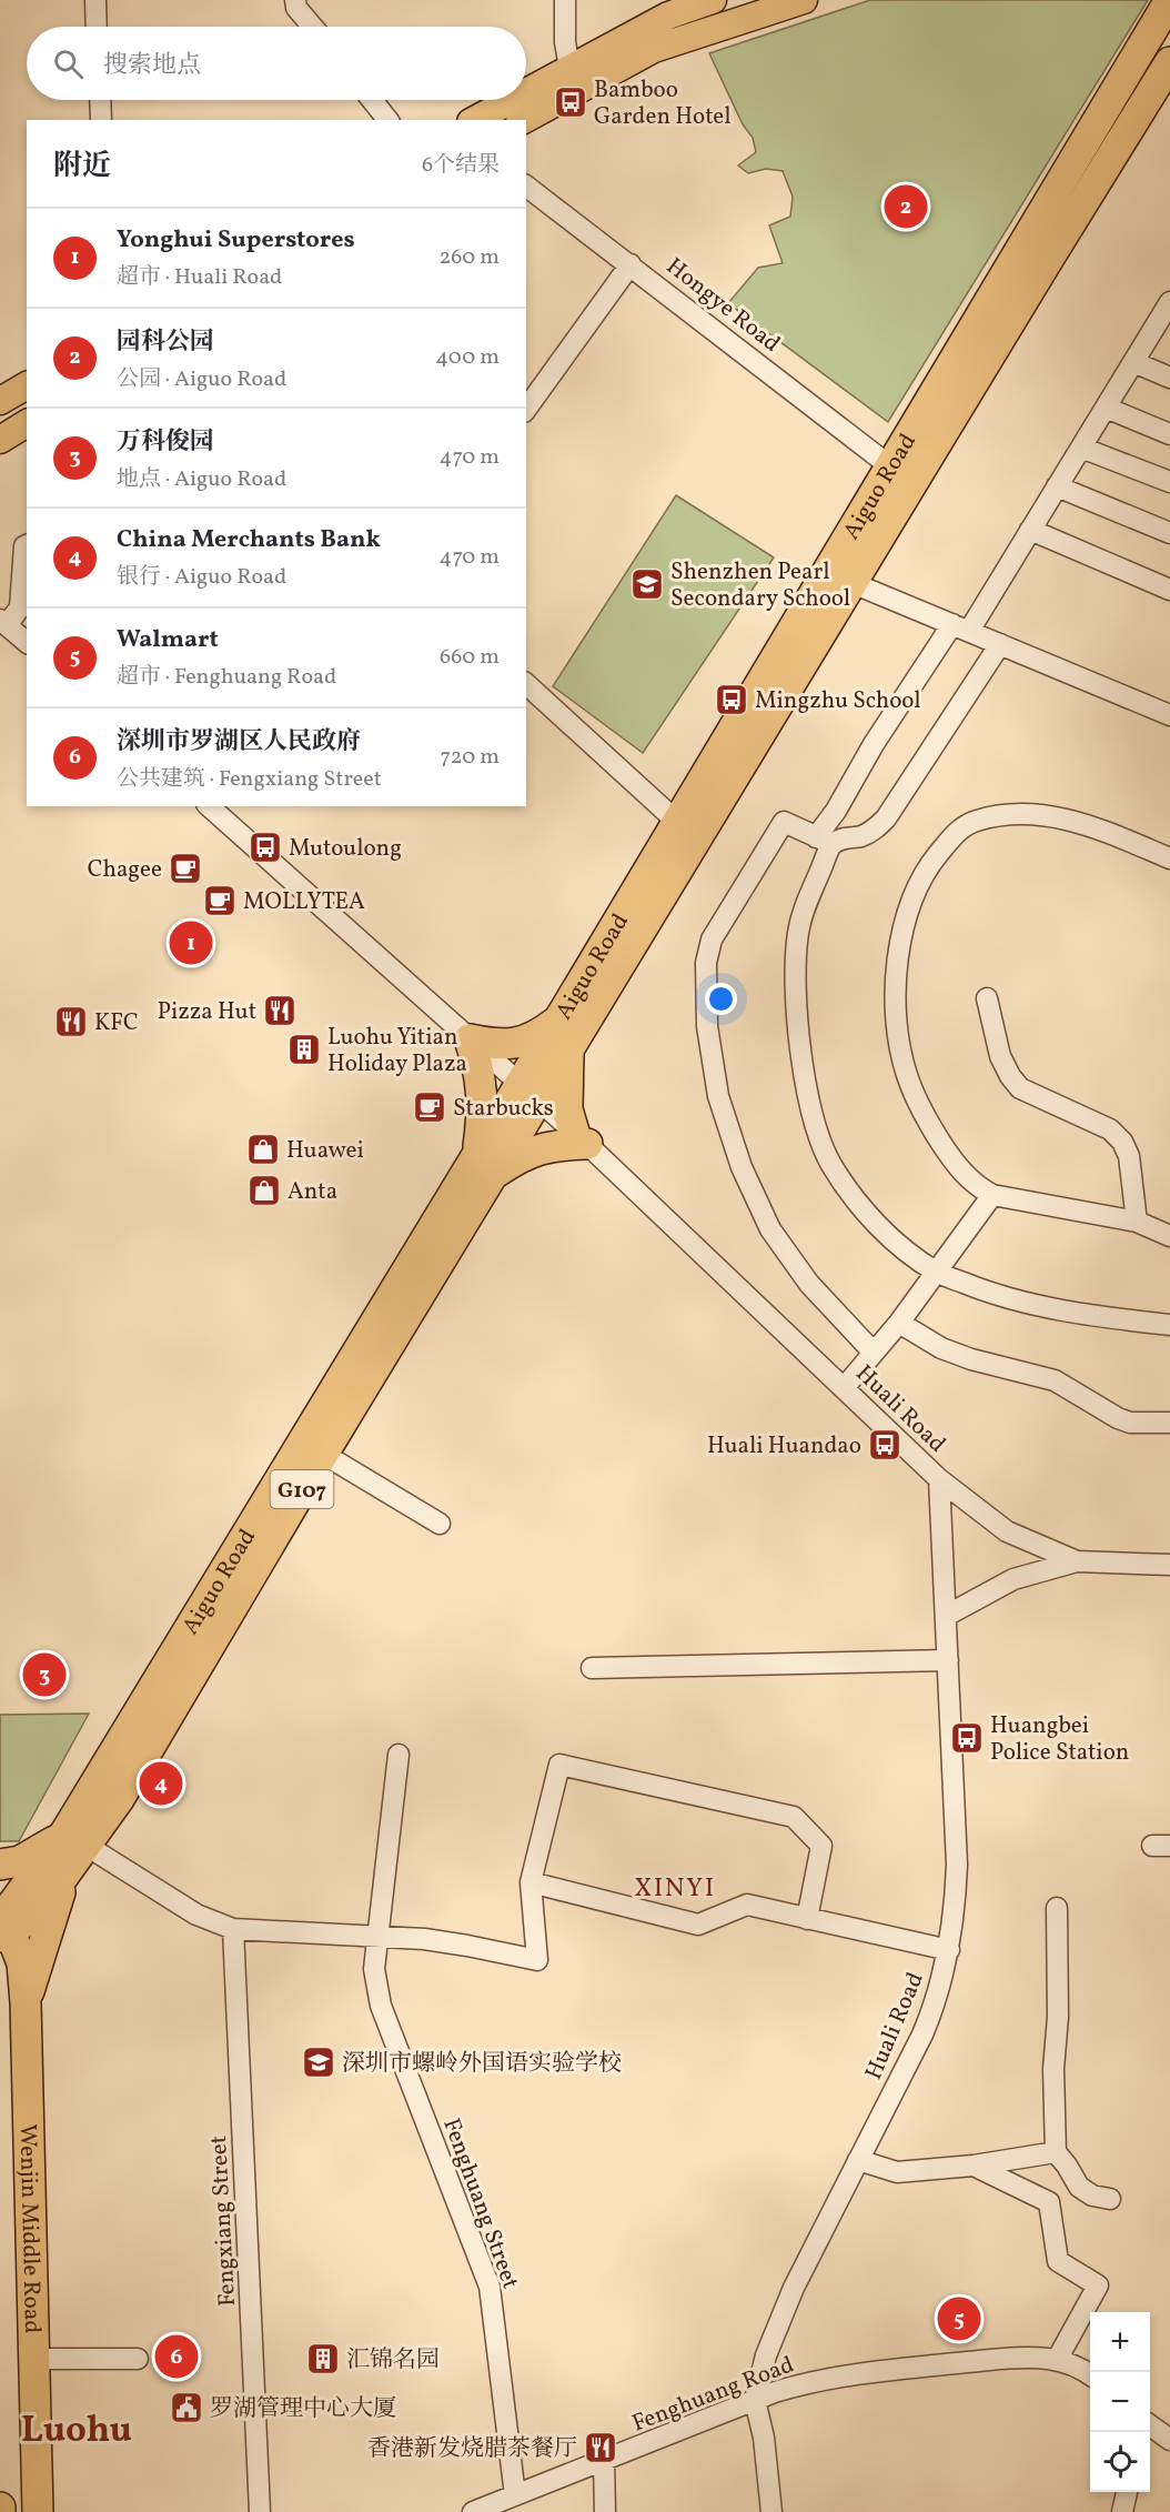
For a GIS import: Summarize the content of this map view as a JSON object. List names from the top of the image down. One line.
{"streets":{"highway":["Aiguo Road","G107","Wenjin Middle Road"],"street":["Hongye Road","Huali Road","Fenghuang Street","Fengxiang Street","Fenghuang Road"]},"crossings":[["Hongye Road","Aiguo Road"],["Aiguo Road","Huali Road"],["Aiguo Road","Wenjin Middle Road"],["Huali Road","Fenghuang Road"],["Fenghuang Street","Fenghuang Road"]],"districts":["XINYI","Luohu"],"places":{"bus stop":["Bamboo Garden Hotel","Mingzhu School","Mutoulong","Huali Huandao","Huangbei Police Station"],"school or university":["Shenzhen Pearl Secondary School","深圳市螺岭外国语实验学校"],"cafe":["Chagee","MOLLYTEA","Starbucks"],"restaurant":["Pizza Hut","KFC","香港新发烧腊茶餐厅"],"building":["Luohu Yitian Holiday Plaza","汇锦名园"],"shop":["Huawei","Anta"],"public building":["罗湖管理中心大厦"]},"page":{"search":"搜索地点","heading":["附近","6个结果"],"pins":["2","1","3","4","5","6"],"list":[{"mark":"1","name":"Yonghui Superstores","note":"超市 · Huali Road","value":"260 m"},{"mark":"2","name":"园科公园","note":"公园 · Aiguo Road","value":"400 m"},{"mark":"3","name":"万科俊园","note":"地点 · Aiguo Road","value":"470 m"},{"mark":"4","name":"China Merchants Bank","note":"银行 · Aiguo Road","value":"470 m"},{"mark":"5","name":"Walmart","note":"超市 · Fenghuang Road","value":"660 m"},{"mark":"6","name":"深圳市罗湖区人民政府","note":"公共建筑 · Fengxiang Street","value":"720 m"}],"map_buttons":["+","−"]}}
